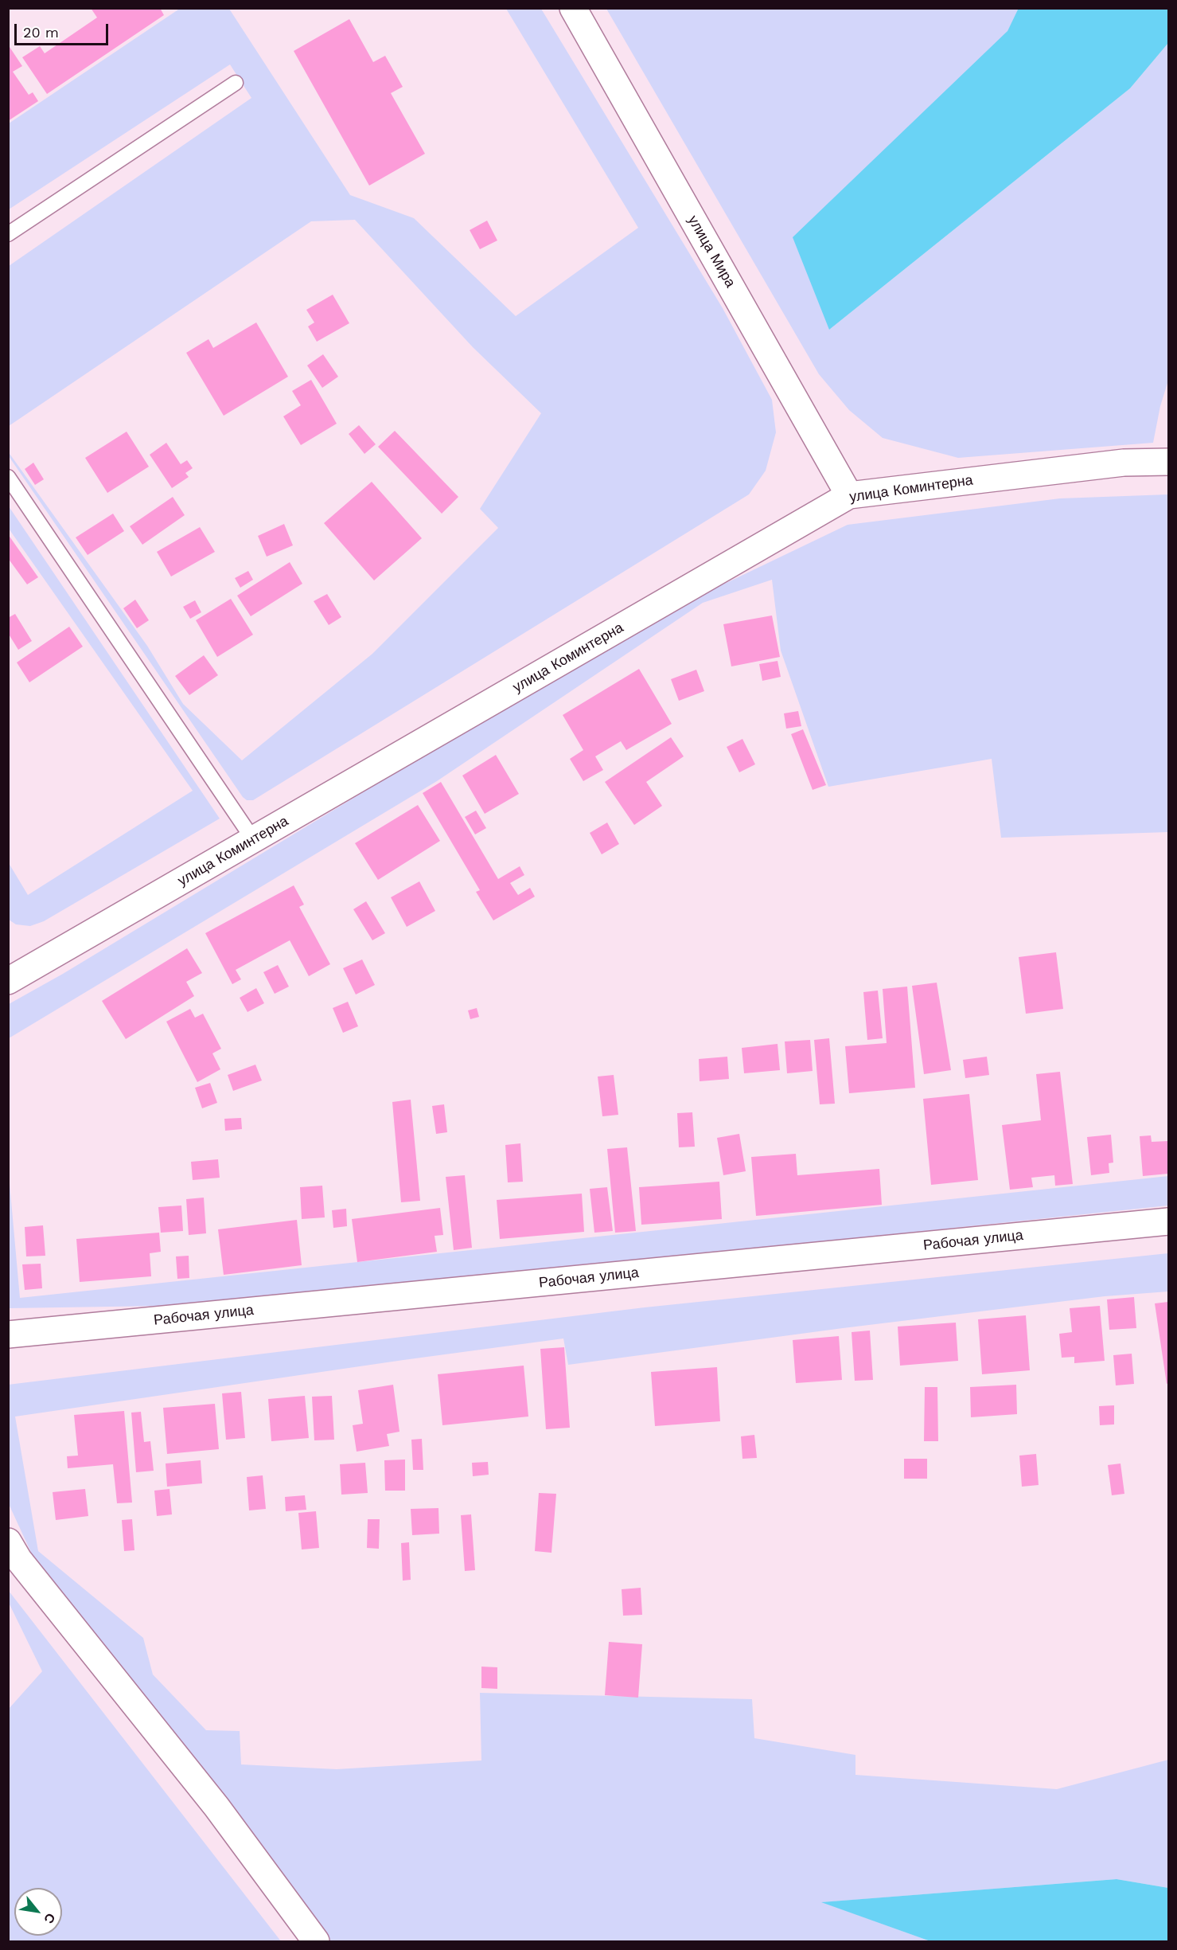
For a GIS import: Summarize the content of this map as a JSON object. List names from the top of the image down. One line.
{"streets":{"street":["улица Мира","улица Коминтерна","Рабочая улица"]},"crossings":[["улица Мира","улица Коминтерна"]],"scale_bar":"20 m","north":"bottom right"}
